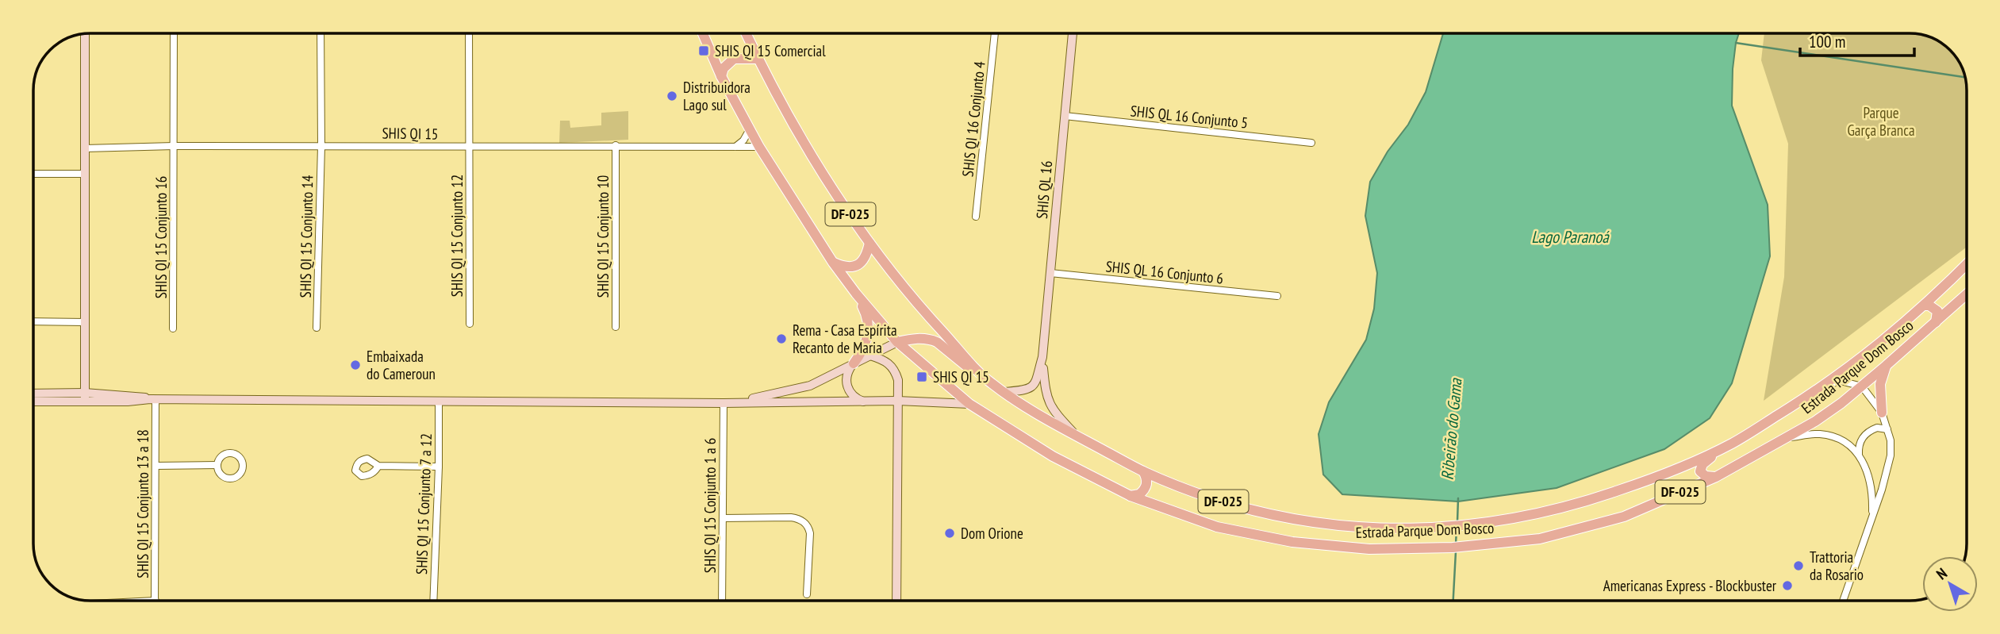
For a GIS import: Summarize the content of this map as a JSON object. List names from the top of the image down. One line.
{"streets":{"main road":["DF-025","Estrada Parque Dom Bosco"],"street":["SHIS QL 16 Conjunto 5","SHIS QI 16 Conjunto 4","SHIS QI 15","SHIS QL 16","SHIS QI 15 Conjunto 12","SHIS QI 15 Conjunto 14","SHIS QI 15 Conjunto 10","SHIS QI 15 Conjunto 16","SHIS QL 16 Conjunto 6","SHIS QI 15 Conjunto 13 a 18","SHIS QI 15 Conjunto 7 a 12","SHIS QI 15 Conjunto 1 a 6"]},"crossings":[["SHIS QL 16 Conjunto 5","SHIS QL 16"],["SHIS QI 15","SHIS QI 15 Conjunto 12"],["SHIS QI 15","SHIS QI 15 Conjunto 14"],["SHIS QI 15","SHIS QI 15 Conjunto 10"],["SHIS QI 15","SHIS QI 15 Conjunto 16"],["SHIS QI 15","Estrada Parque Dom Bosco"],["SHIS QL 16","SHIS QL 16 Conjunto 6"],["SHIS QL 16","Estrada Parque Dom Bosco"]],"water":["Lago Paranoá","Ribeirão do Gama"],"parks":["Parque Garça Branca"],"places":{"transit":["SHIS QI 15 Comercial","SHIS QI 15"],"other":["Distribuidora Lago sul","Rema - Casa Espírita Recanto de Maria","Embaixada do Cameroun","Dom Orione","Trattoria da Rosario","Americanas Express - Blockbuster"]},"scale_bar":"100 m","north":"top left"}
